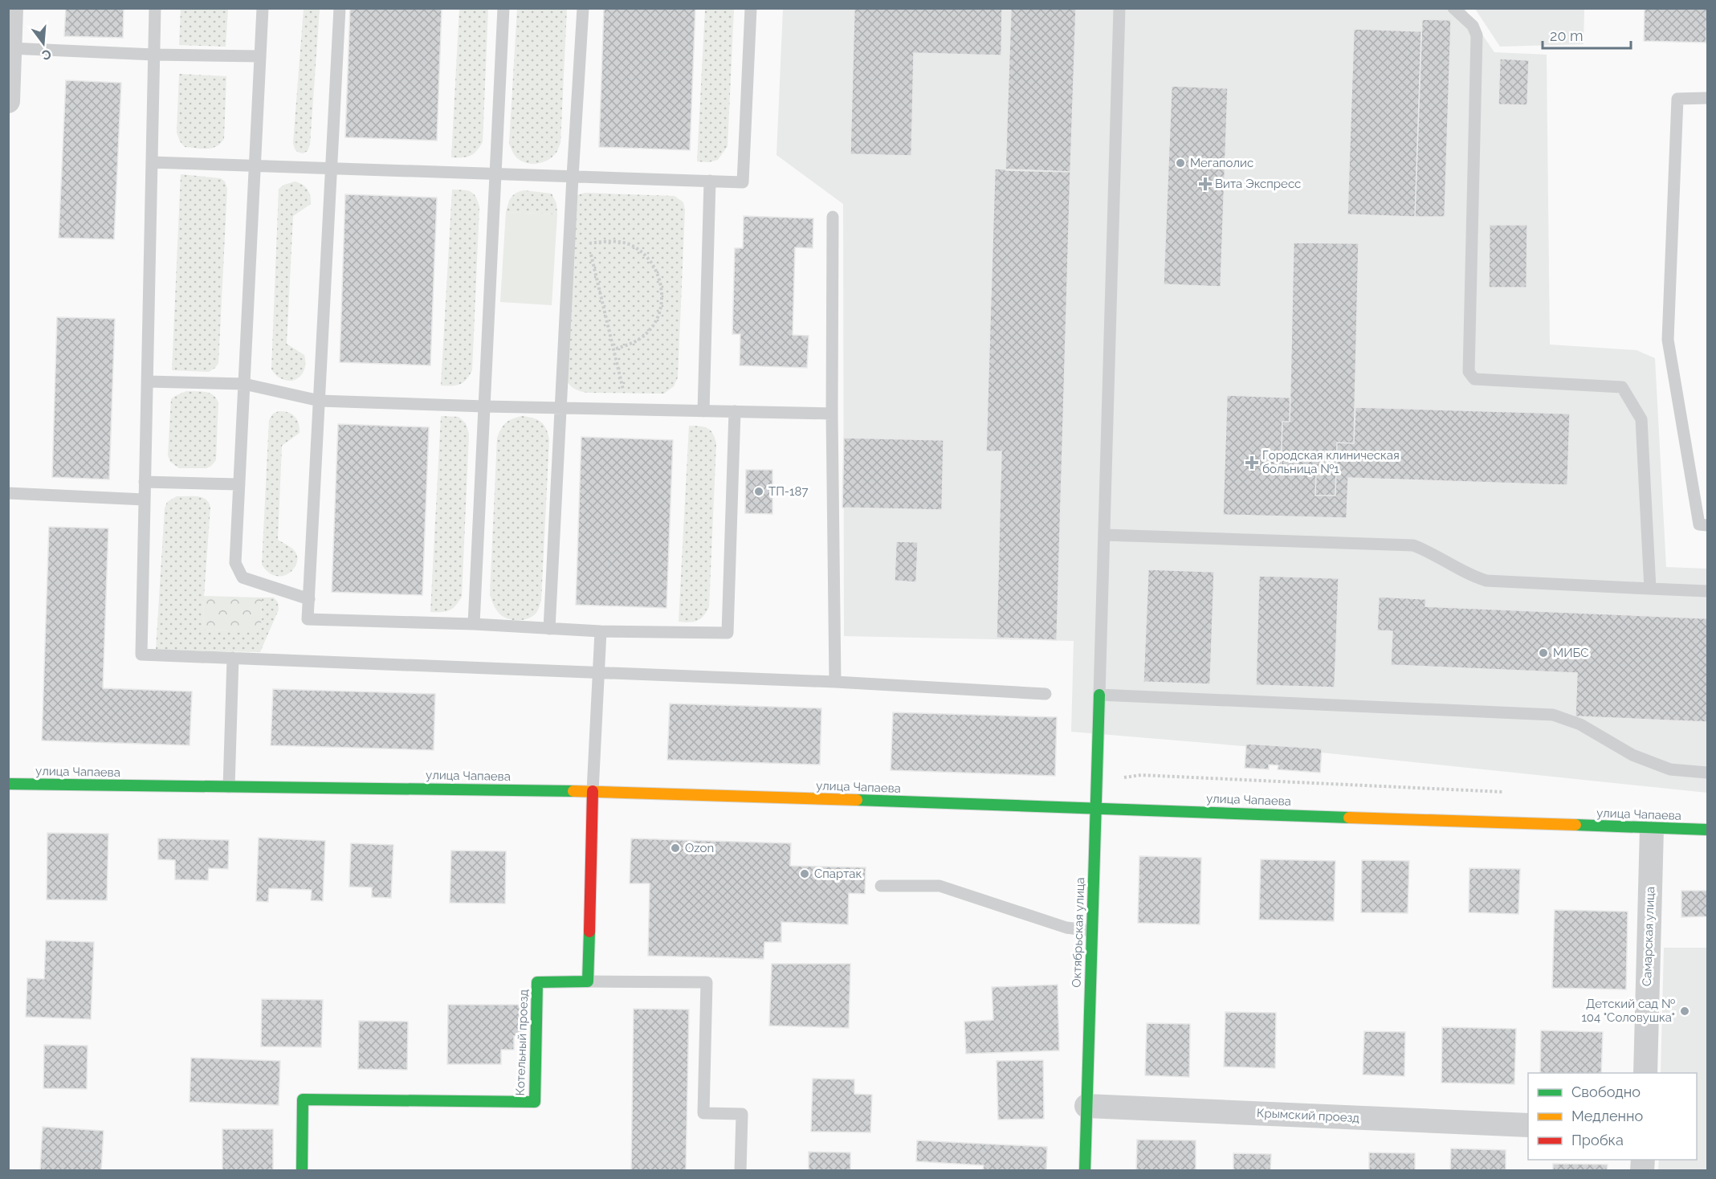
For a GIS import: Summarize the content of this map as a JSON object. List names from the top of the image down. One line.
{"streets":{"street":["улица Чапаева","Октябрьская улица","Самарская улица","Котельный проезд","Крымский проезд"]},"crossings":[["улица Чапаева","Октябрьская улица"],["улица Чапаева","Самарская улица"],["Октябрьская улица","Крымский проезд"]],"places":{"other":["Мегаполис","ТП-187","МИБС","Ozon","Спартак","Детский сад № 104 \"Соловушка\""],"health":["Вита Экспресс","Городская клиническая больница №1"]},"legend":["Свободно","Медленно","Пробка"],"scale_bar":"20 m","north":"bottom"}
